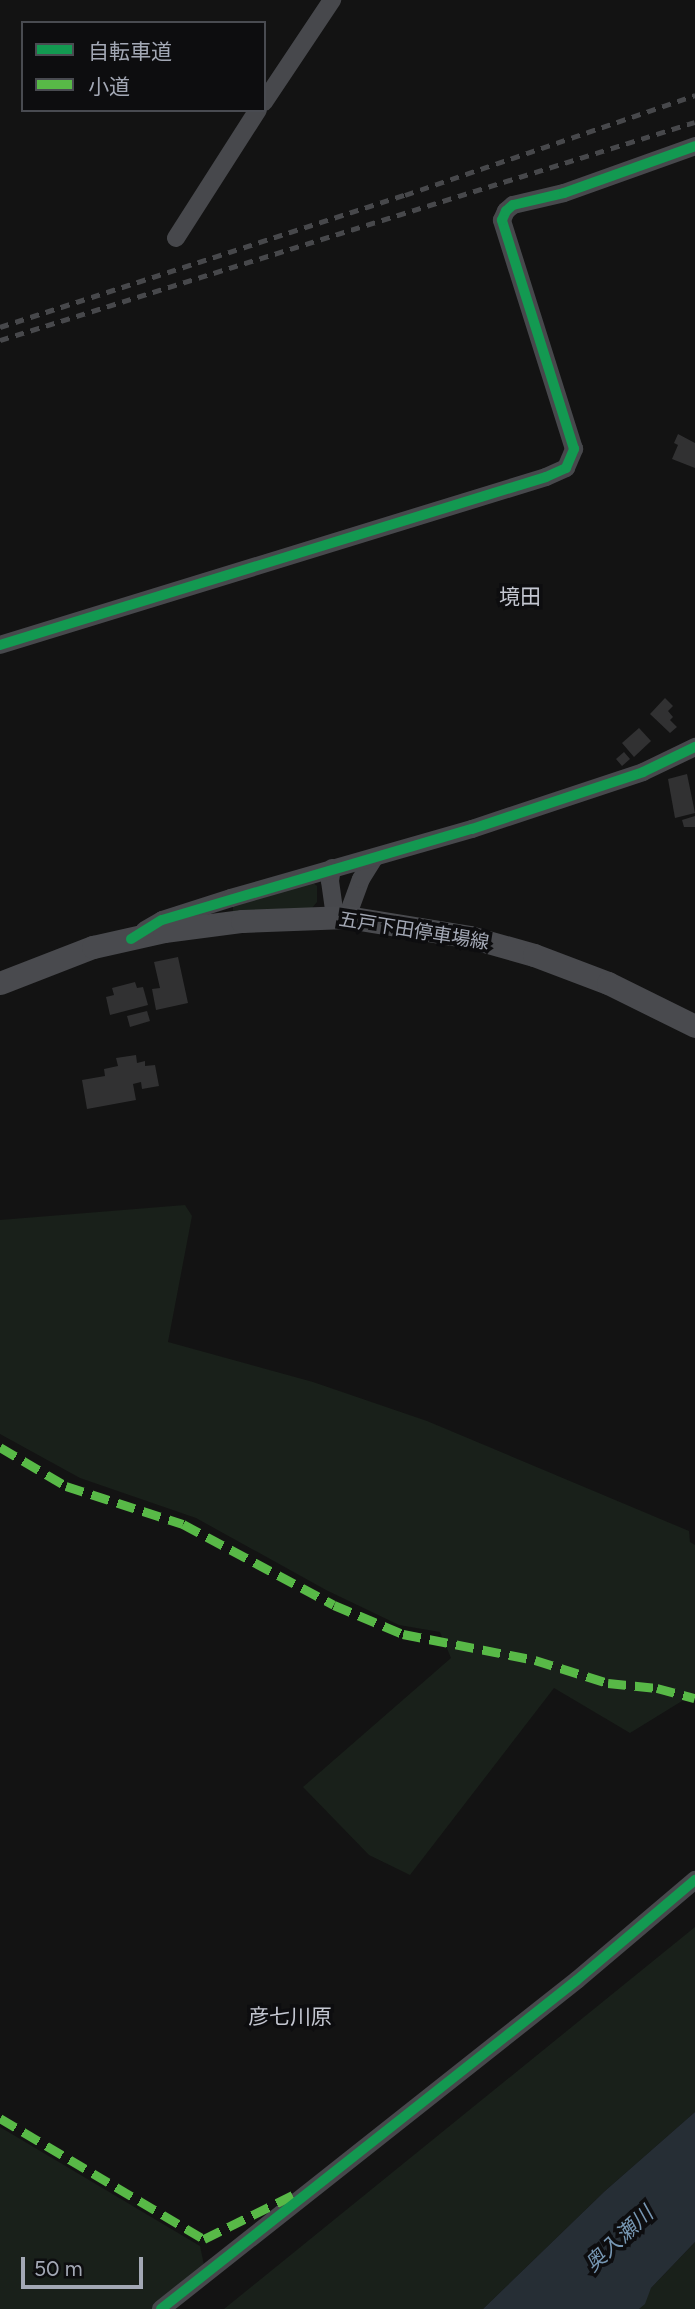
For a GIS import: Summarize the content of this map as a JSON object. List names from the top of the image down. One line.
{"streets":{"main road":["五戸下田停車場線"]},"districts":["境田","彦七川原"],"water":["奥入瀬川"],"legend":["自転車道","小道"],"scale_bar":"50 m"}
